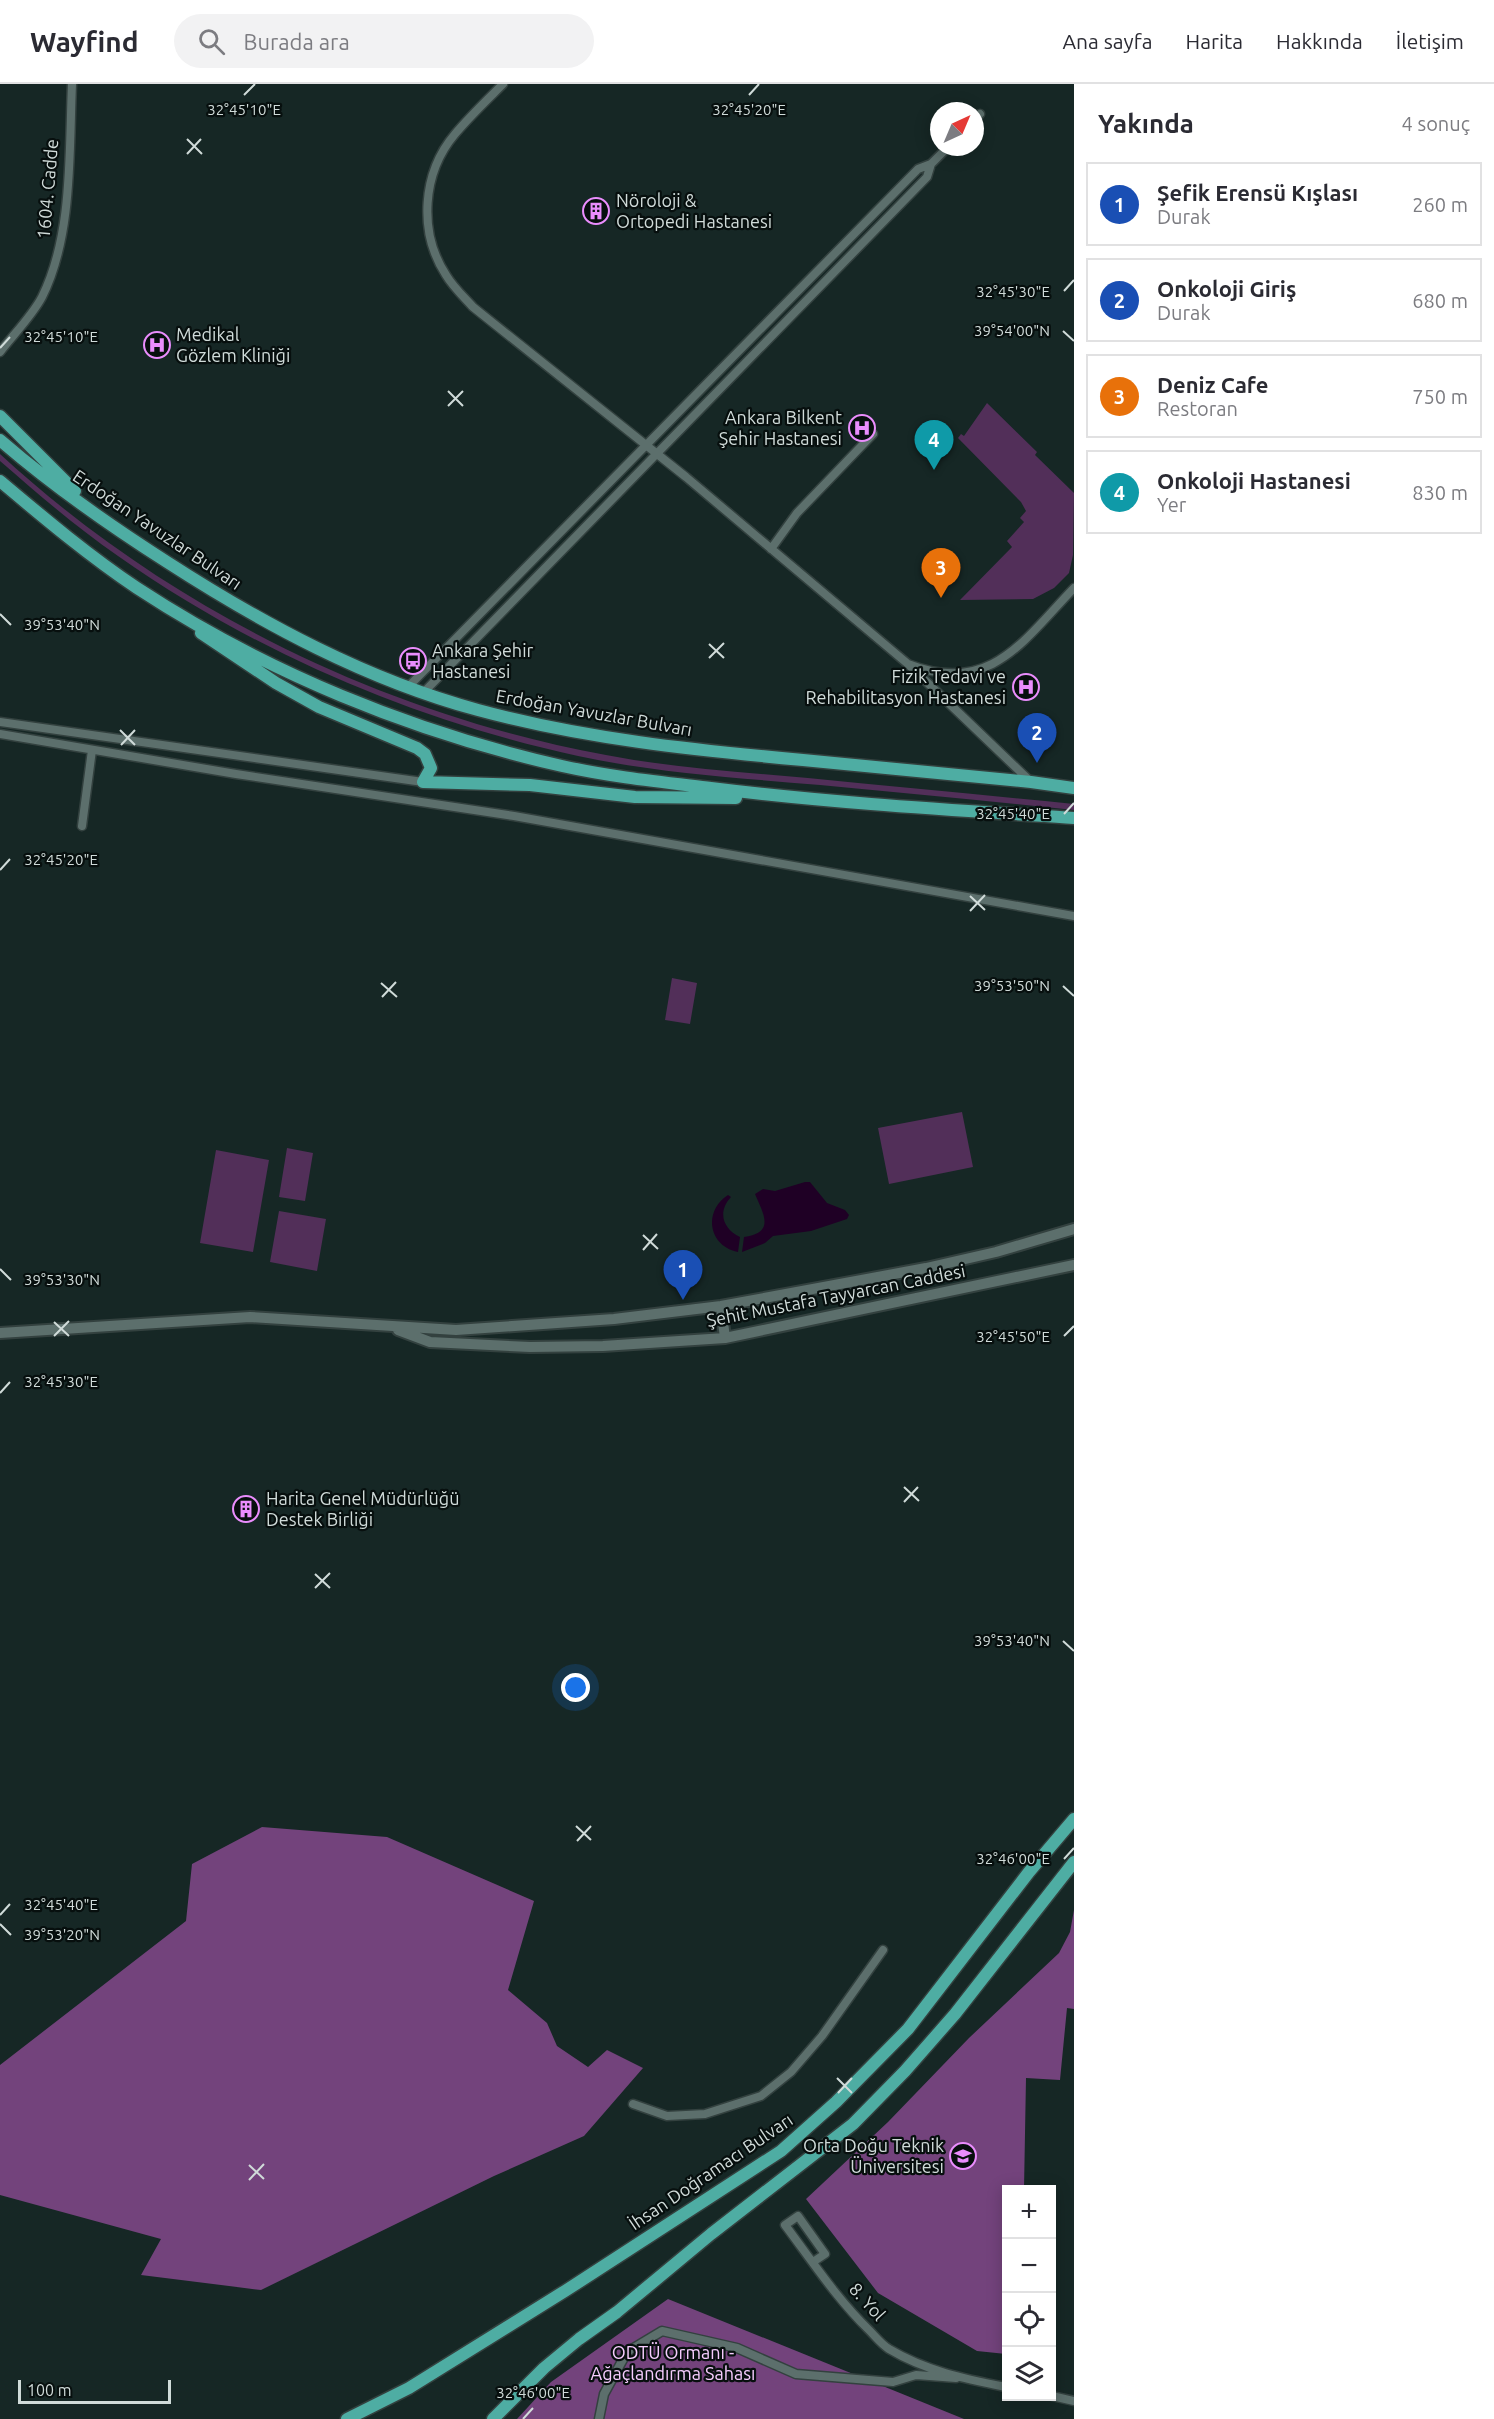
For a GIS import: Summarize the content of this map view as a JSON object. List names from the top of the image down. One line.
{"streets":{"main road":["Erdoğan Yavuzlar Bulvarı","Şehit Mustafa Tayyarcan Caddesi","İhsan Doğramacı Bulvarı"],"street":["1604. Cadde","8. Yol"]},"parks":["ODTÜ Ormanı - Ağaçlandırma Sahası"],"places":{"building":["Nöroloji & Ortopedi Hastanesi","Harita Genel Müdürlüğü Destek Birliği"],"hospital":["Medikal Gözlem Kliniği","Ankara Bilkent Şehir Hastanesi","Fizik Tedavi ve Rehabilitasyon Hastanesi"],"bus stop":["Ankara Şehir Hastanesi"],"school or university":["Orta Doğu Teknik Üniversitesi"]},"scale_bar":"100 m","north":"top right","page":{"header":"Wayfind","search":"Burada ara","nav":["Ana sayfa","Harita","Hakkında","İletişim"],"heading":["Yakında","4 sonuç"],"list":[{"mark":"1","name":"Şefik Erensü Kışlası","note":"Durak","value":"260 m"},{"mark":"2","name":"Onkoloji Giriş","note":"Durak","value":"680 m"},{"mark":"3","name":"Deniz Cafe","note":"Restoran","value":"750 m"},{"mark":"4","name":"Onkoloji Hastanesi","note":"Yer","value":"830 m"}],"pins":["4","3","2","1"],"map_buttons":["+","−"],"scale":"100 m"},"coordinates":["32°45'10\"E","32°45'20\"E","32°45'30\"E","39°54'00\"N","39°53'40\"N","32°45'40\"E","39°53'50\"N","39°53'30\"N","32°45'50\"E","32°46'00\"E","39°53'20\"N"]}
